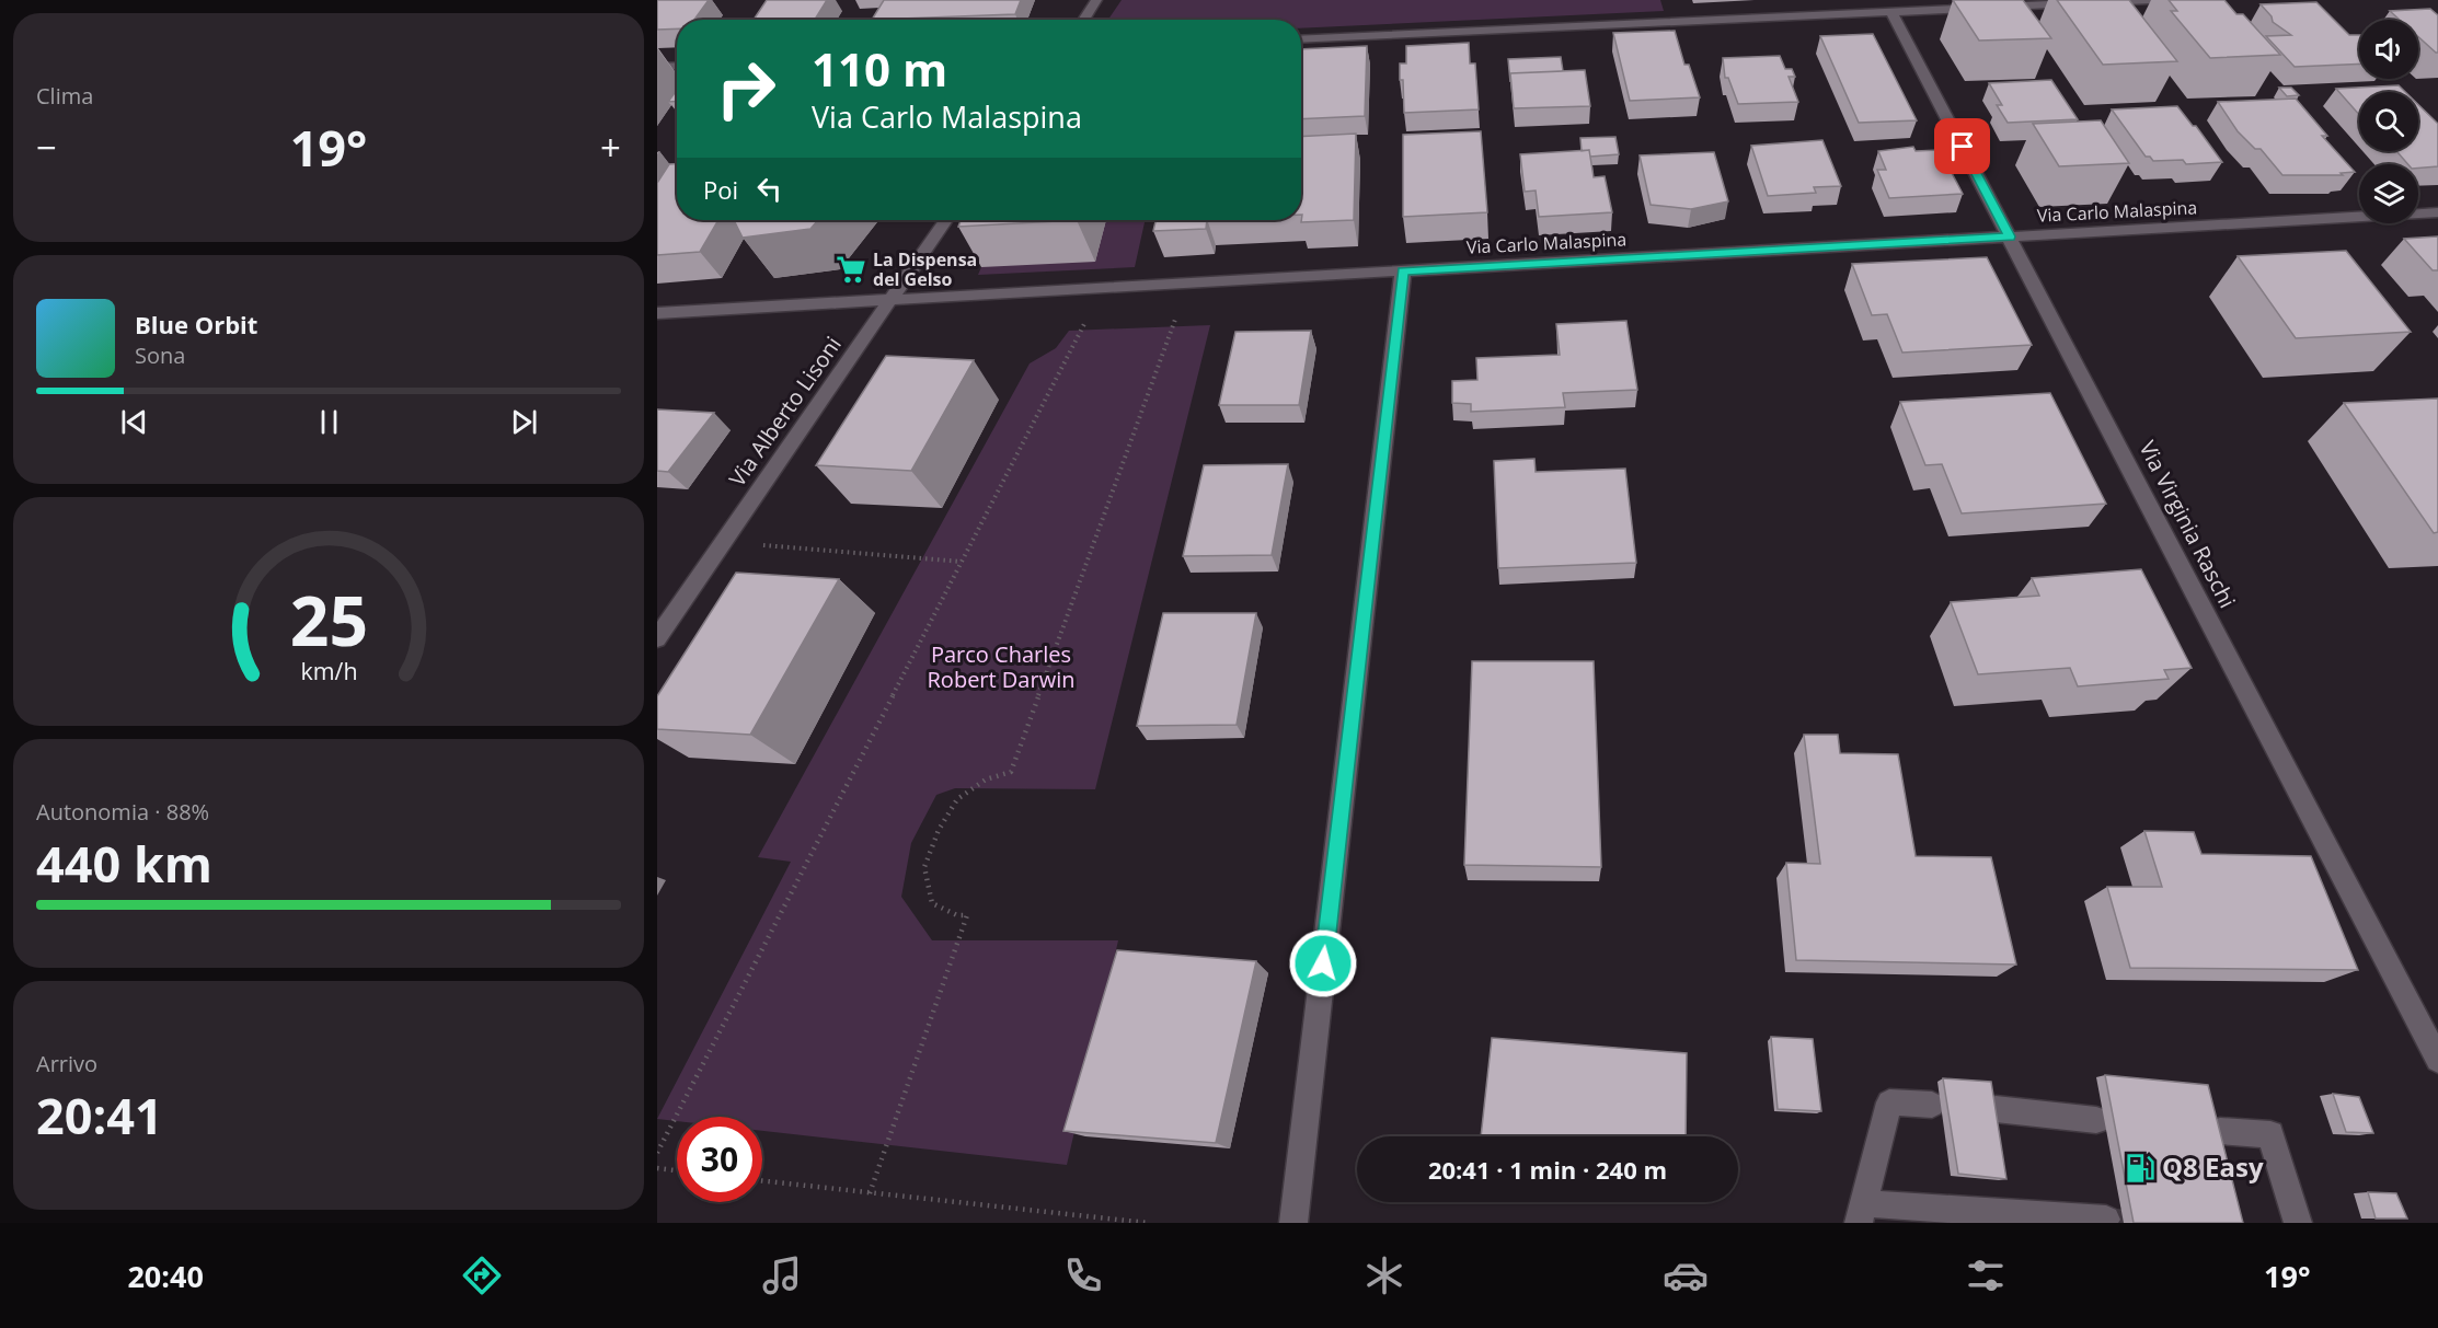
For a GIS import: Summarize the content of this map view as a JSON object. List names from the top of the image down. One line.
{"streets":{"street":["Via Carlo Malaspina","Via Alberto Lisoni","Via Virginia Raschi"]},"crossings":[["Via Carlo Malaspina","Via Alberto Lisoni"],["Via Carlo Malaspina","Via Virginia Raschi"]],"parks":["Parco Charles Robert Darwin"],"places":{"supermarket":["La Dispensa del Gelso"],"fuel station":["Q8 Easy"]},"page":{"tile":["Clima",["Autonomia · 88%","440 km"],["Arrivo","20:41"]],"turn":["110 m","Via Carlo Malaspina"],"heat":["−","19°","+"],"then":"Poi","song":["Blue Orbit","Sona"],"limit":"30","trip":"20:41 · 1 min · 240 m","tabs":["20:40","19°"],"gauge":["25","km/h"]}}
